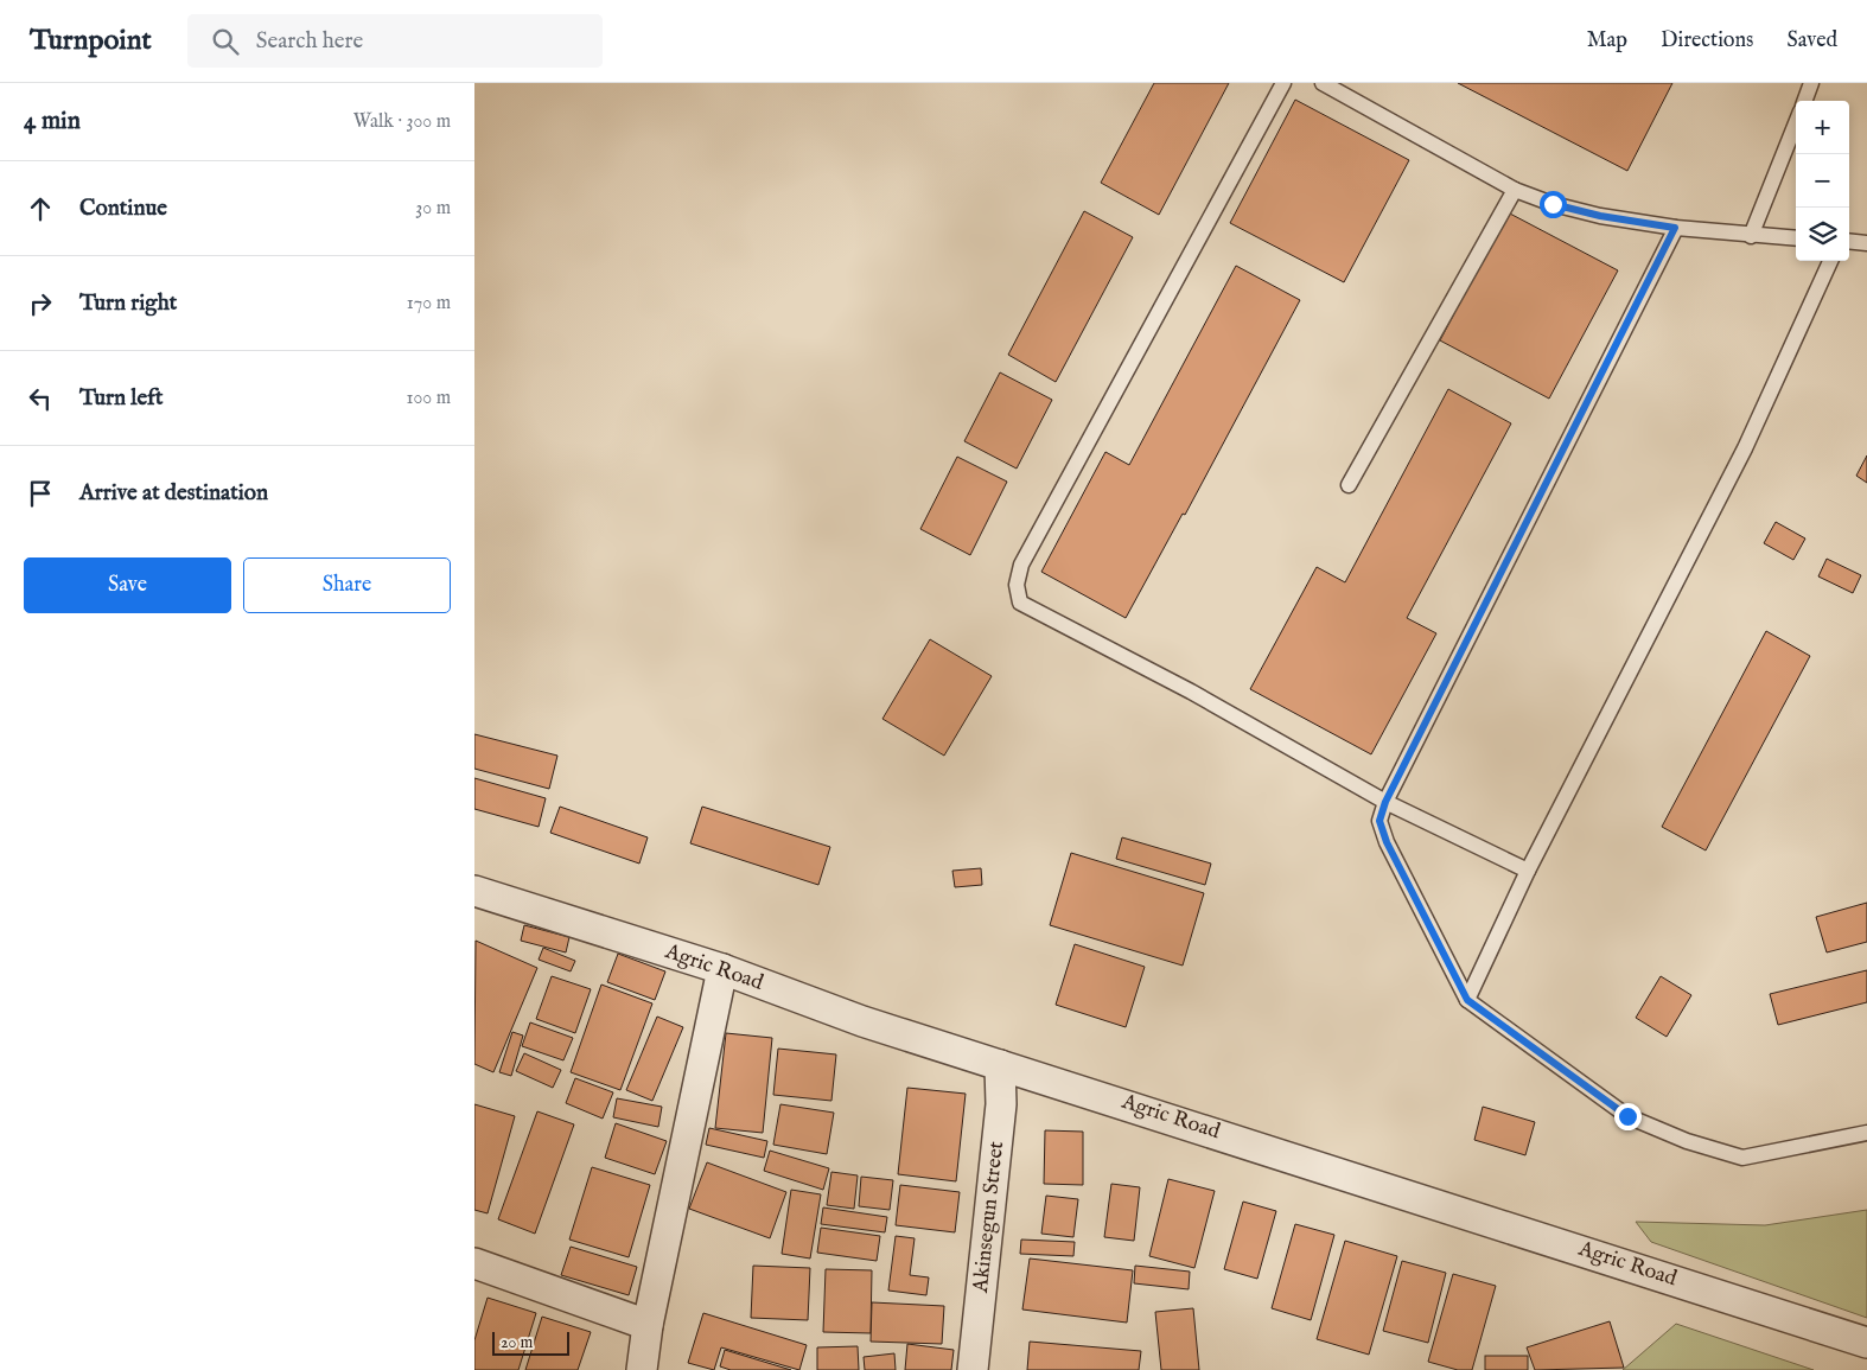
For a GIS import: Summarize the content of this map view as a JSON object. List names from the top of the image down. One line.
{"streets":{"street":["Agric Road","Akinsegun Street"]},"crossings":[["Agric Road","Akinsegun Street"]],"scale_bar":"20 m","page":{"header":"Turnpoint","search":"Search here","nav":["Map","Directions","Saved"],"heading":["4 min","Walk · 300 m"],"map_buttons":["+","−"],"list":[["Continue","30 m"],["Turn right","170 m"],["Turn left","100 m"],"Arrive at destination"],"buttons":["Save","Share"],"scale":"20 m"}}
